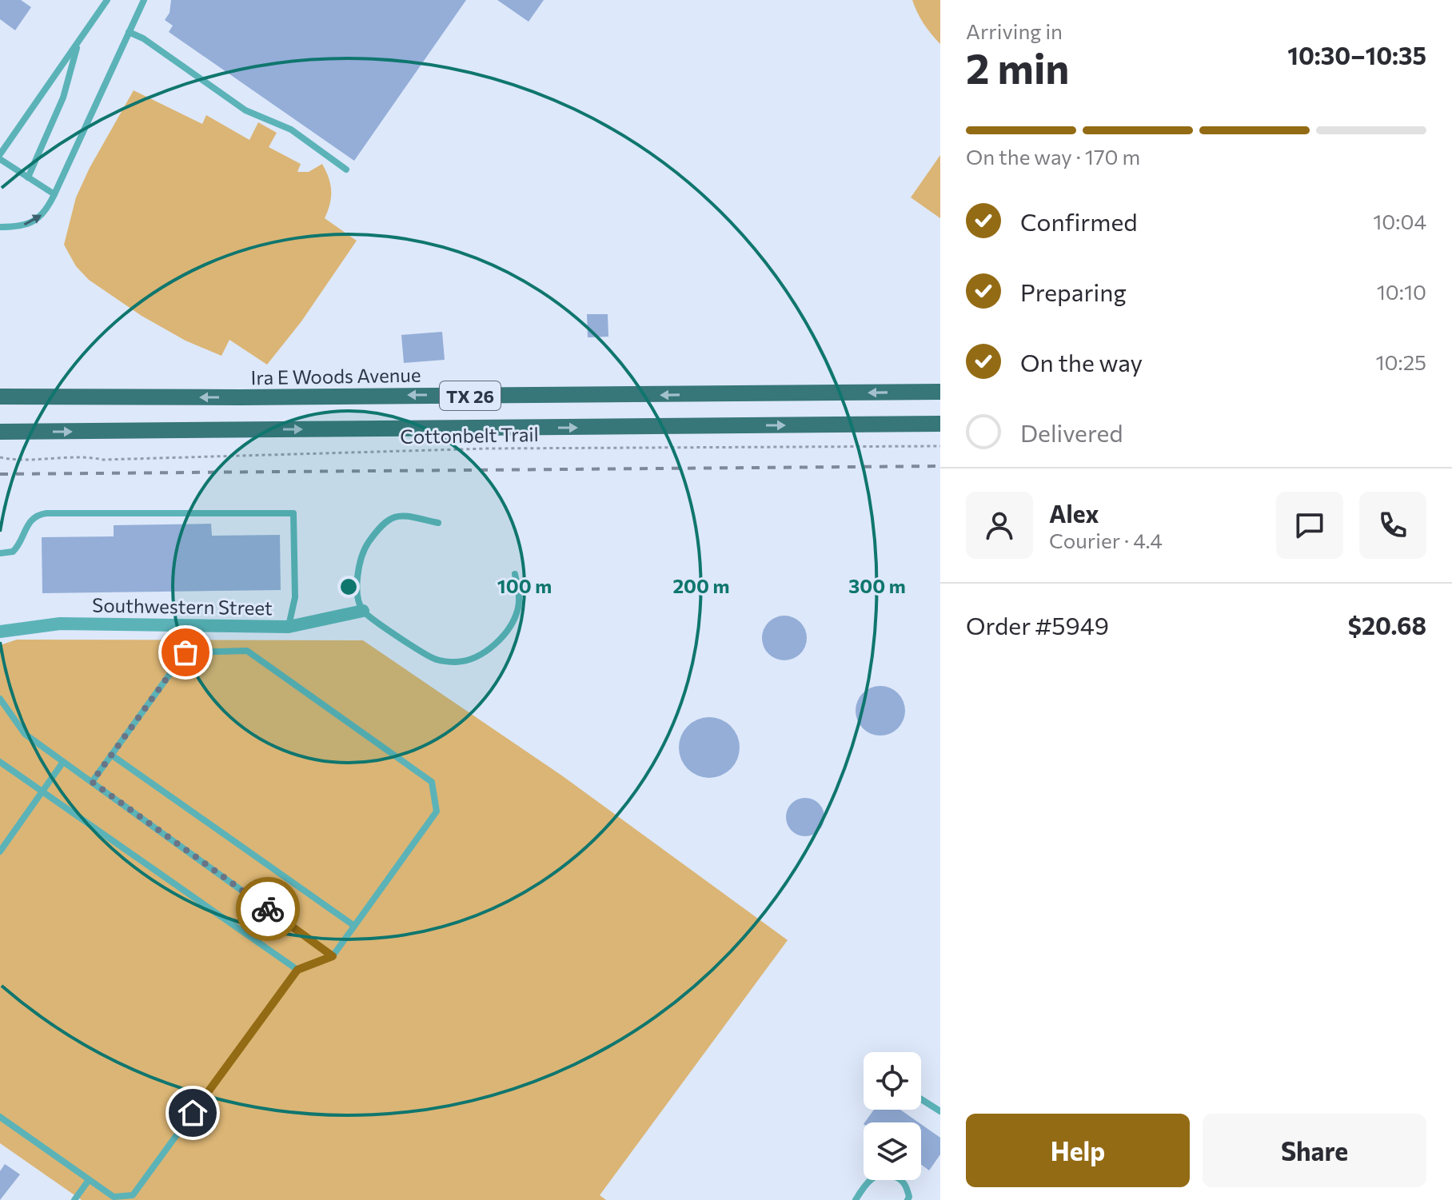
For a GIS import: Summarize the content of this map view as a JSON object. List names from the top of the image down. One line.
{"streets":{"main road":["Ira E Woods Avenue","TX 26"],"street":["Southwestern Street"],"path":["Cottonbelt Trail"]},"page":{"heading":["2 min","Arriving in","10:30–10:35"],"panel":["Alex","Courier · 4.4","Order #5949","$20.68"],"bar":"On the way · 170 m","list":[["Confirmed","10:04"],["Preparing","10:10"],["On the way","10:25"],"Delivered"],"buttons":["Help","Share"]},"rings":["100 m","200 m","300 m"]}
